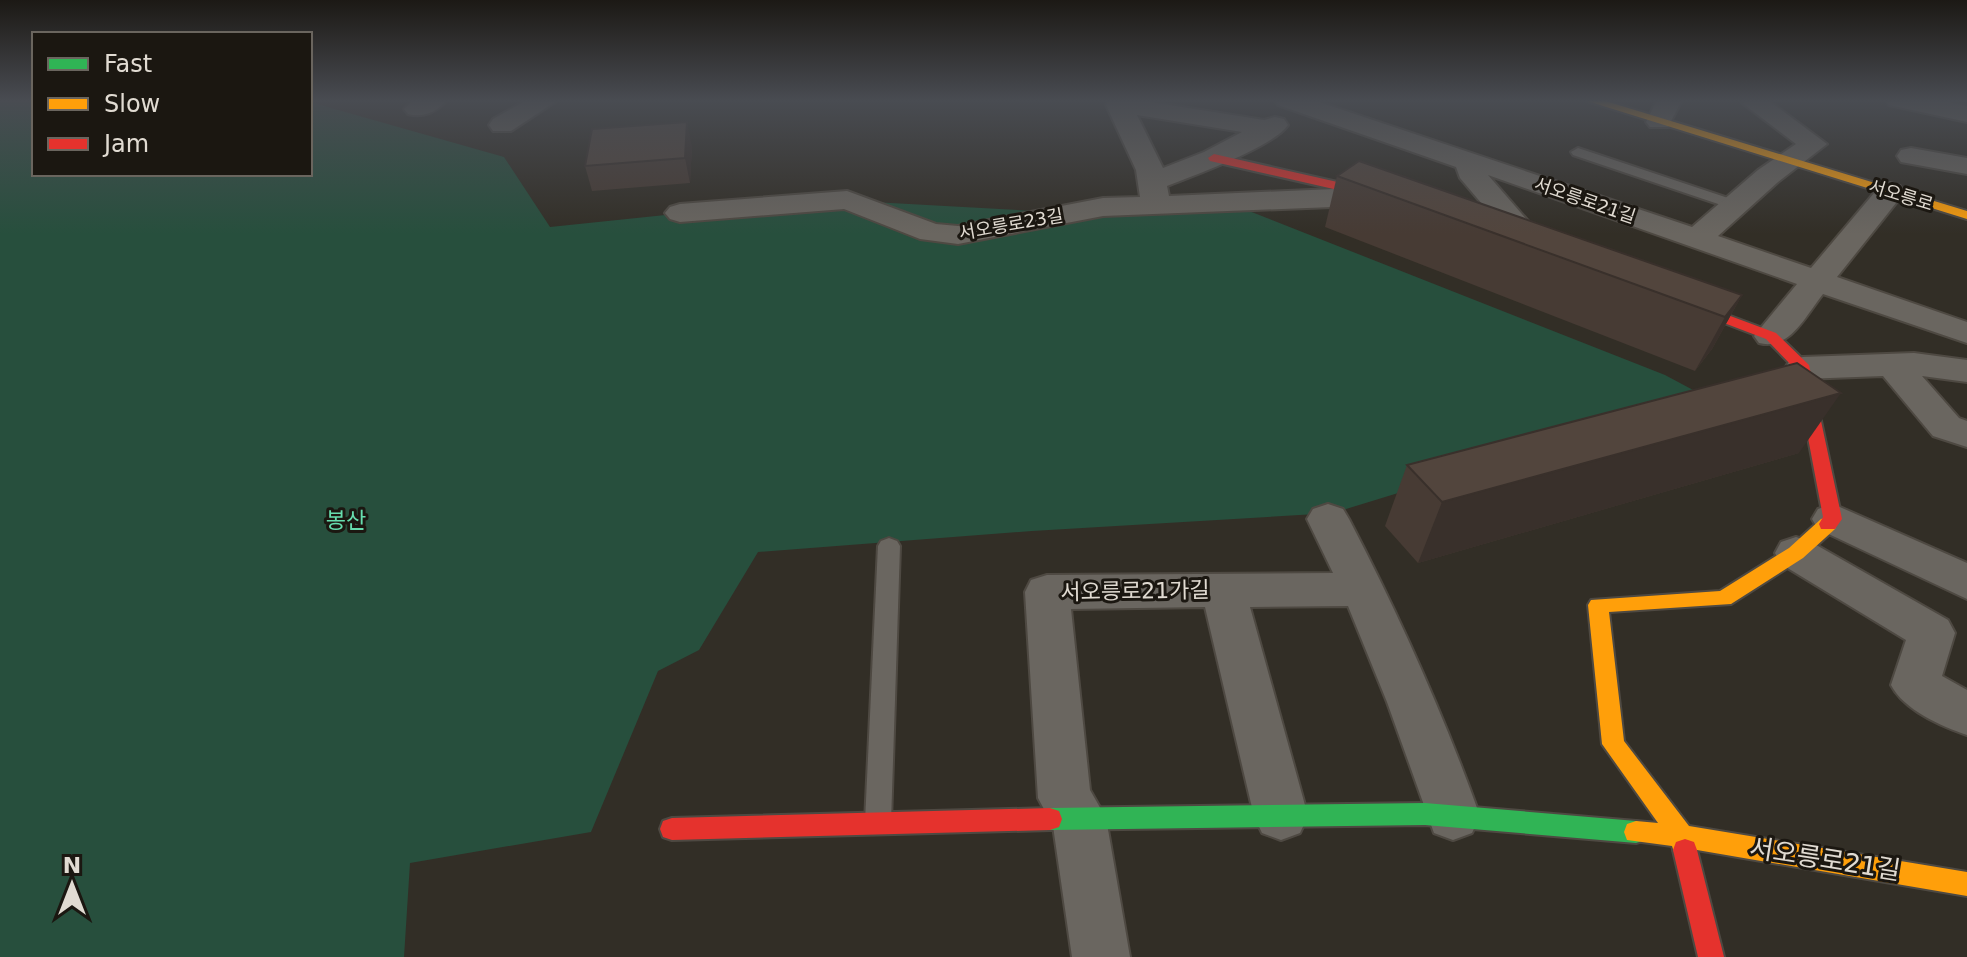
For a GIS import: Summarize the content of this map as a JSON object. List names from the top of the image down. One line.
{"streets":{"street":["서오릉로","서오릉로21길","서오릉로23길","서오릉로21가길"]},"parks":["봉산"],"legend":["Fast","Slow","Jam"],"north":"top"}
